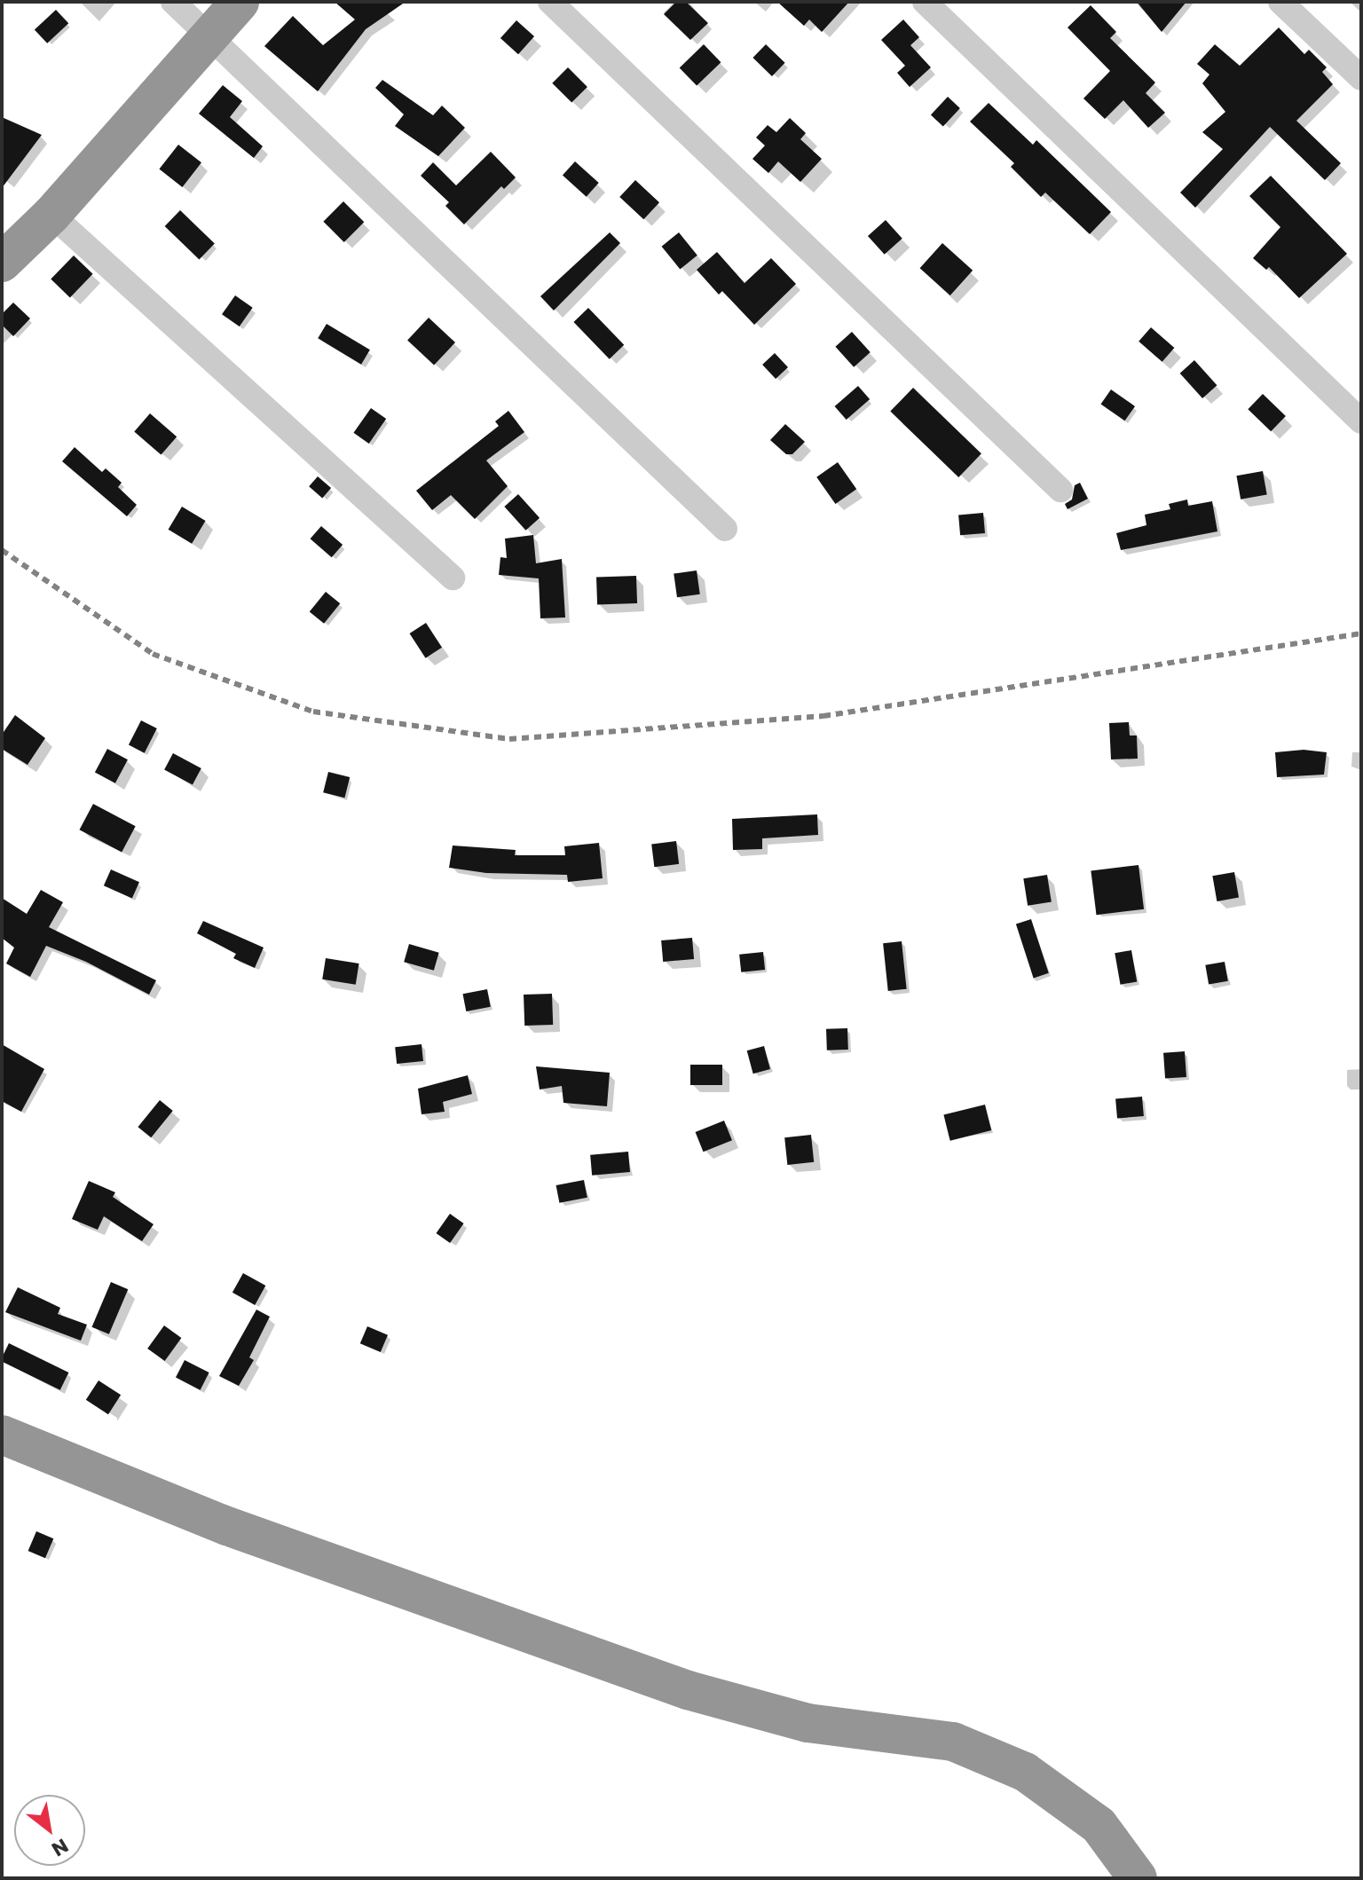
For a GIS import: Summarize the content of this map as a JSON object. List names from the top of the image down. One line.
{"north":"bottom right"}
